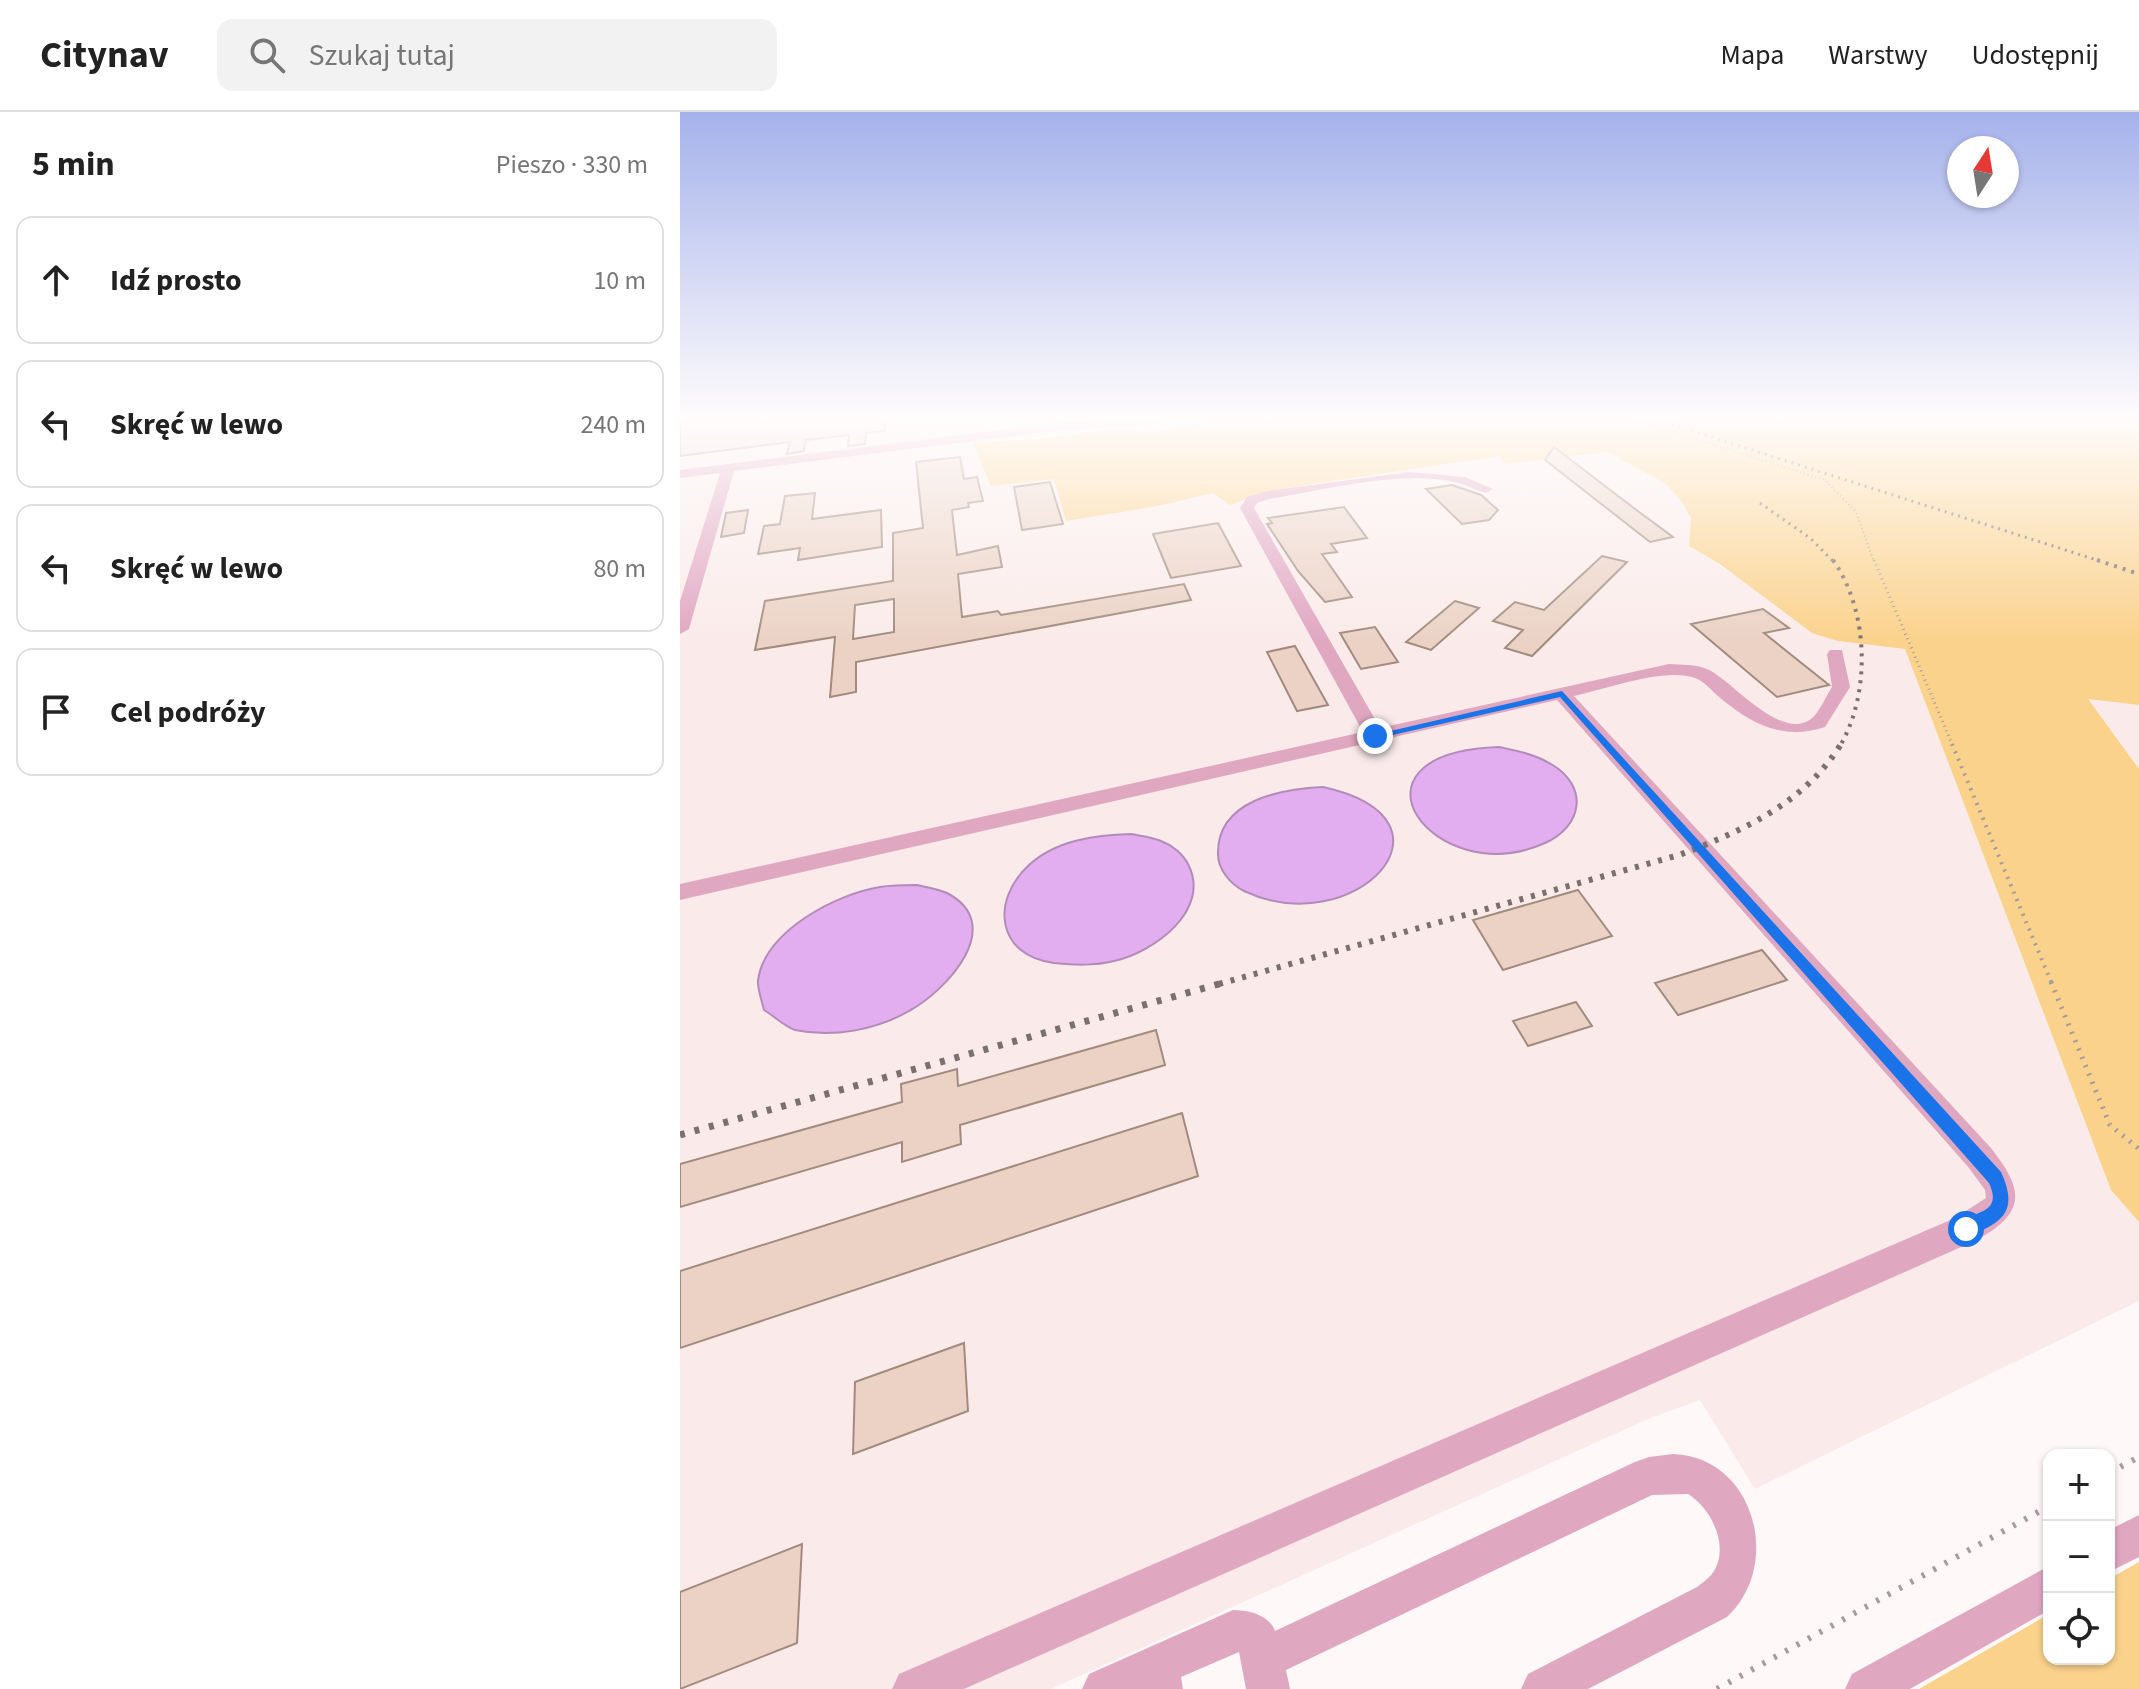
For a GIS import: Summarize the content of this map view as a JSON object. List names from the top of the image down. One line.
{"north":"top","page":{"header":"Citynav","search":"Szukaj tutaj","nav":["Mapa","Warstwy","Udostępnij"],"heading":["5 min","Pieszo · 330 m"],"list":[["Idź prosto","10 m"],["Skręć w lewo","240 m"],["Skręć w lewo","80 m"],"Cel podróży"],"map_buttons":["+","−"]}}
